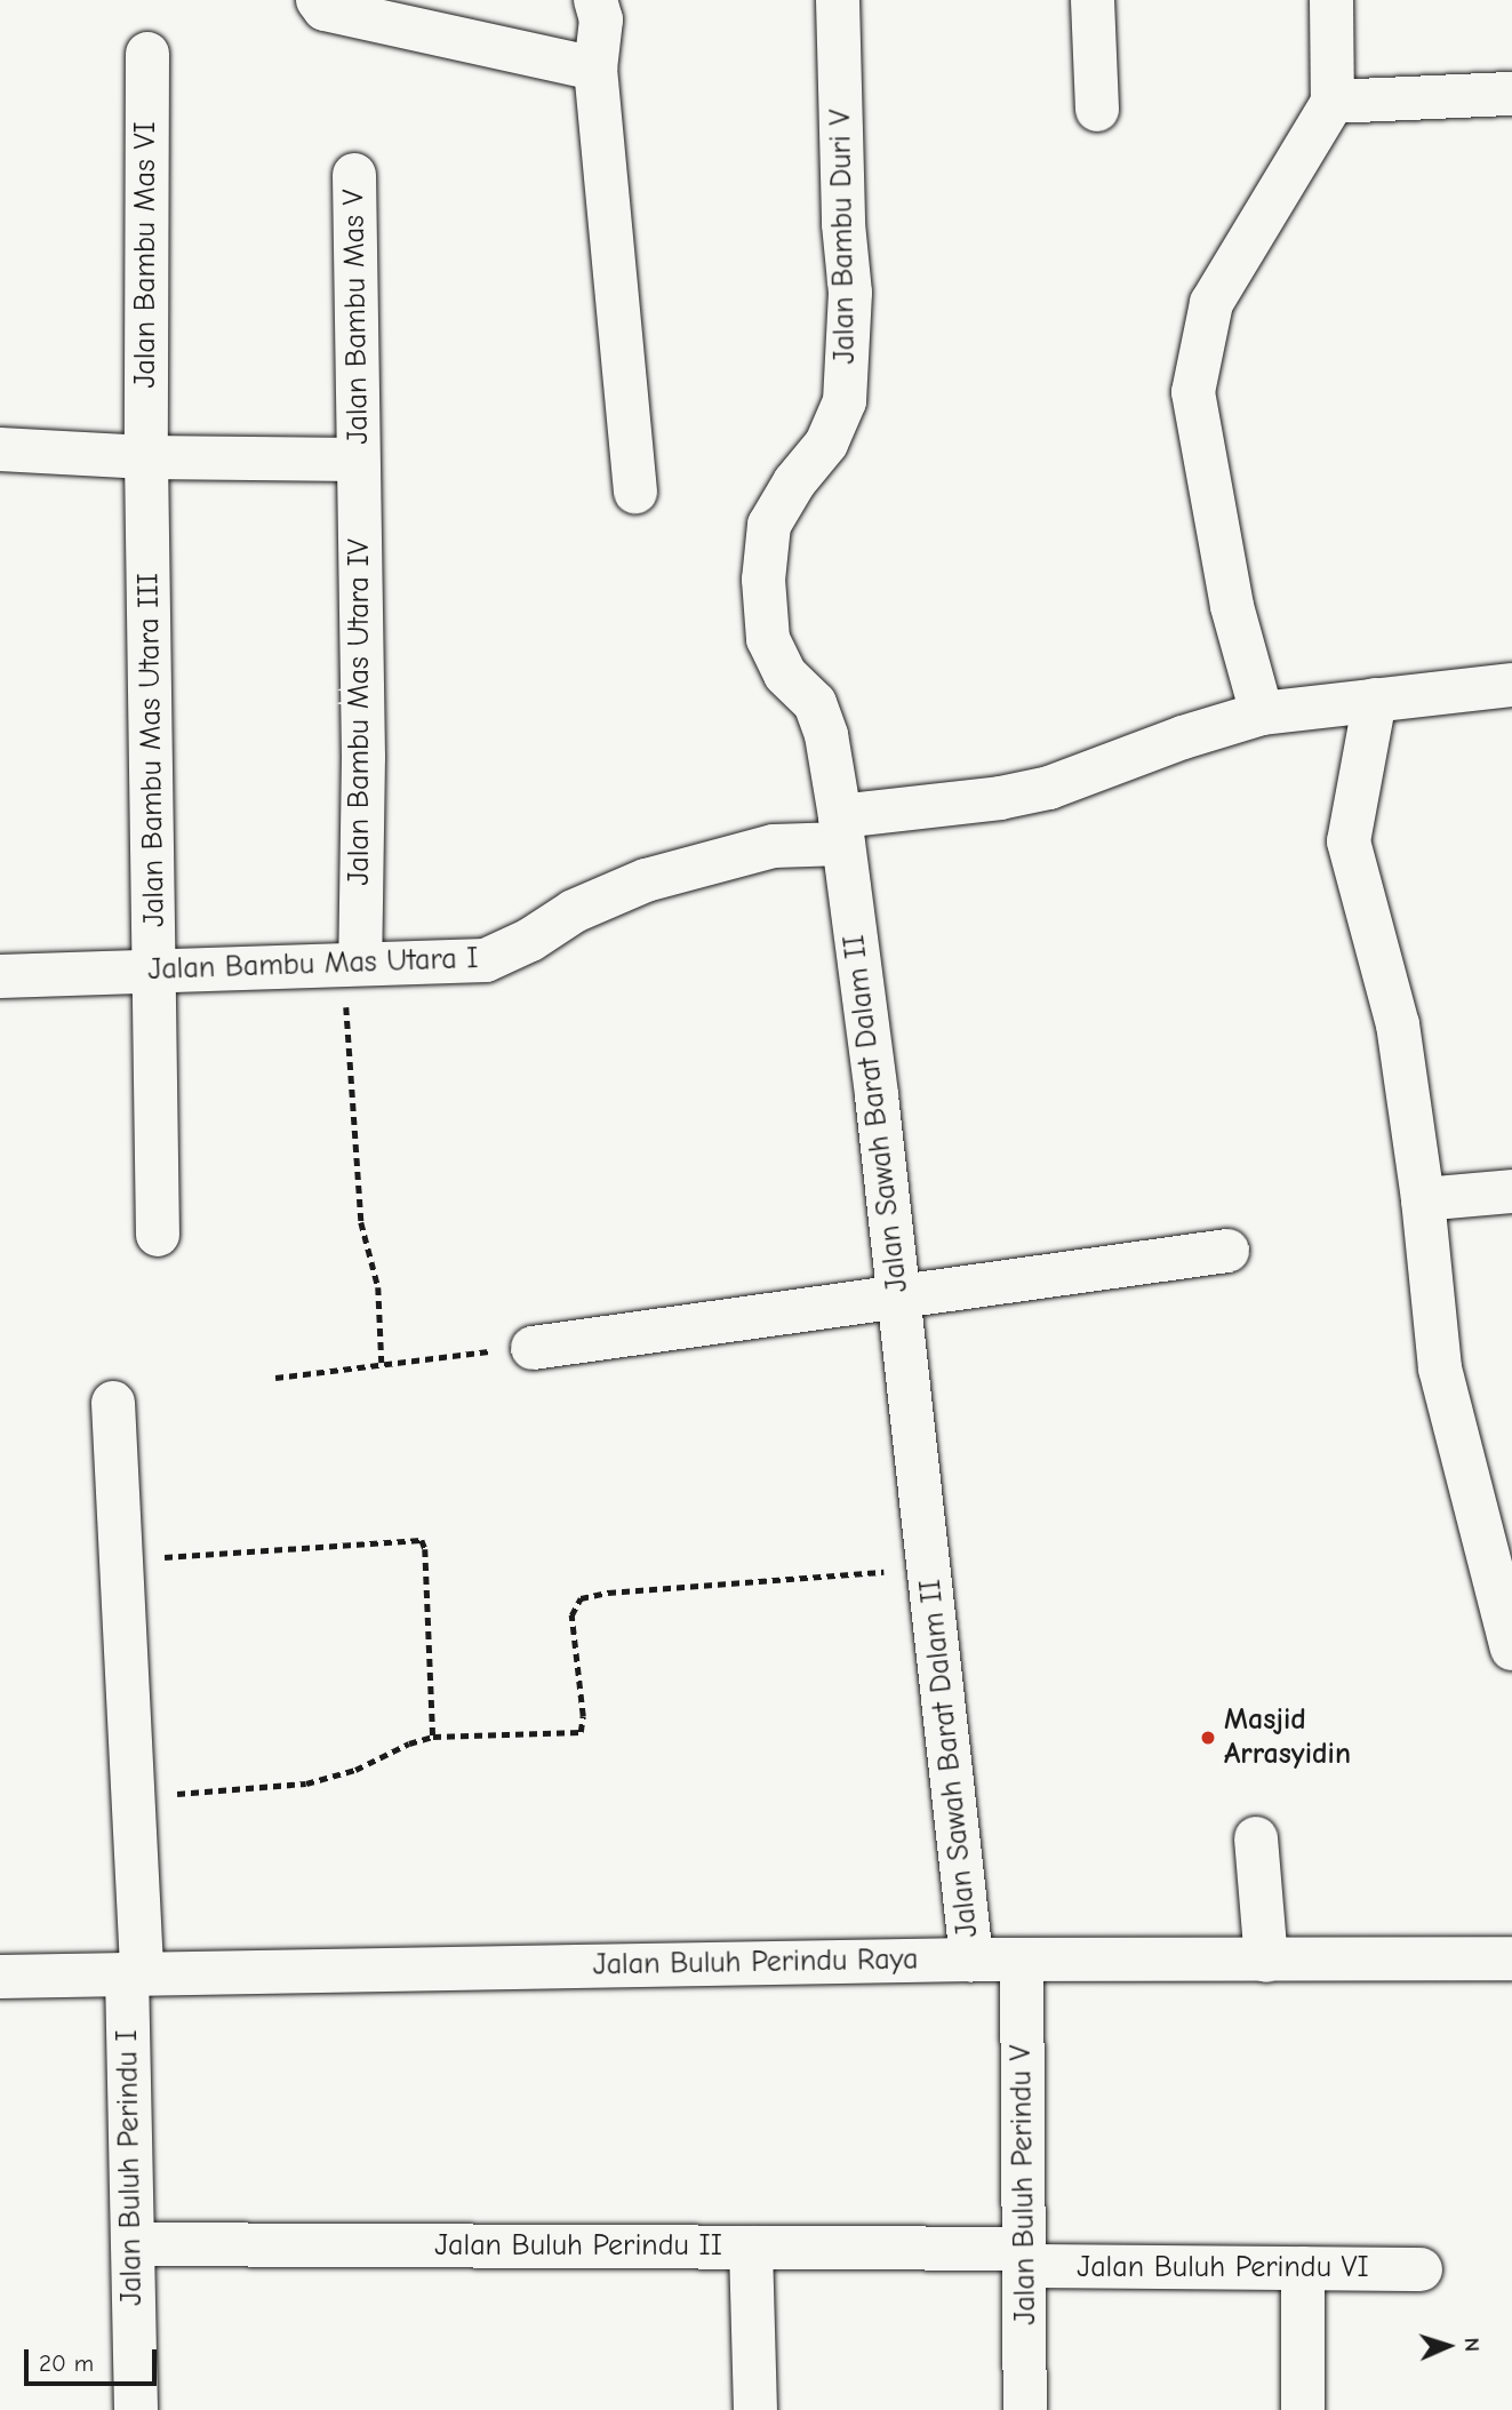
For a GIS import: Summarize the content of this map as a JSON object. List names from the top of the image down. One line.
{"streets":{"street":["Jalan Bambu Duri V","Jalan Bambu Mas VI","Jalan Bambu Mas V","Jalan Bambu Mas Utara IV","Jalan Bambu Mas Utara III","Jalan Bambu Mas Utara I","Jalan Sawah Barat Dalam II","Jalan Buluh Perindu Raya","Jalan Buluh Perindu I","Jalan Buluh Perindu V","Jalan Buluh Perindu II","Jalan Buluh Perindu VI"]},"crossings":[["Jalan Bambu Duri V","Jalan Bambu Mas Utara I"],["Jalan Bambu Duri V","Jalan Sawah Barat Dalam II"],["Jalan Bambu Mas VI","Jalan Bambu Mas Utara III"],["Jalan Bambu Mas V","Jalan Bambu Mas Utara IV"],["Jalan Bambu Mas Utara IV","Jalan Bambu Mas Utara I"],["Jalan Bambu Mas Utara III","Jalan Bambu Mas Utara I"],["Jalan Bambu Mas Utara I","Jalan Sawah Barat Dalam II"],["Jalan Sawah Barat Dalam II","Jalan Buluh Perindu Raya"],["Jalan Buluh Perindu Raya","Jalan Buluh Perindu I"],["Jalan Buluh Perindu Raya","Jalan Buluh Perindu V"],["Jalan Buluh Perindu I","Jalan Buluh Perindu II"],["Jalan Buluh Perindu V","Jalan Buluh Perindu II"],["Jalan Buluh Perindu V","Jalan Buluh Perindu VI"],["Jalan Buluh Perindu II","Jalan Buluh Perindu VI"]],"places":["Masjid Arrasyidin"],"scale_bar":"20 m","north":"right"}
